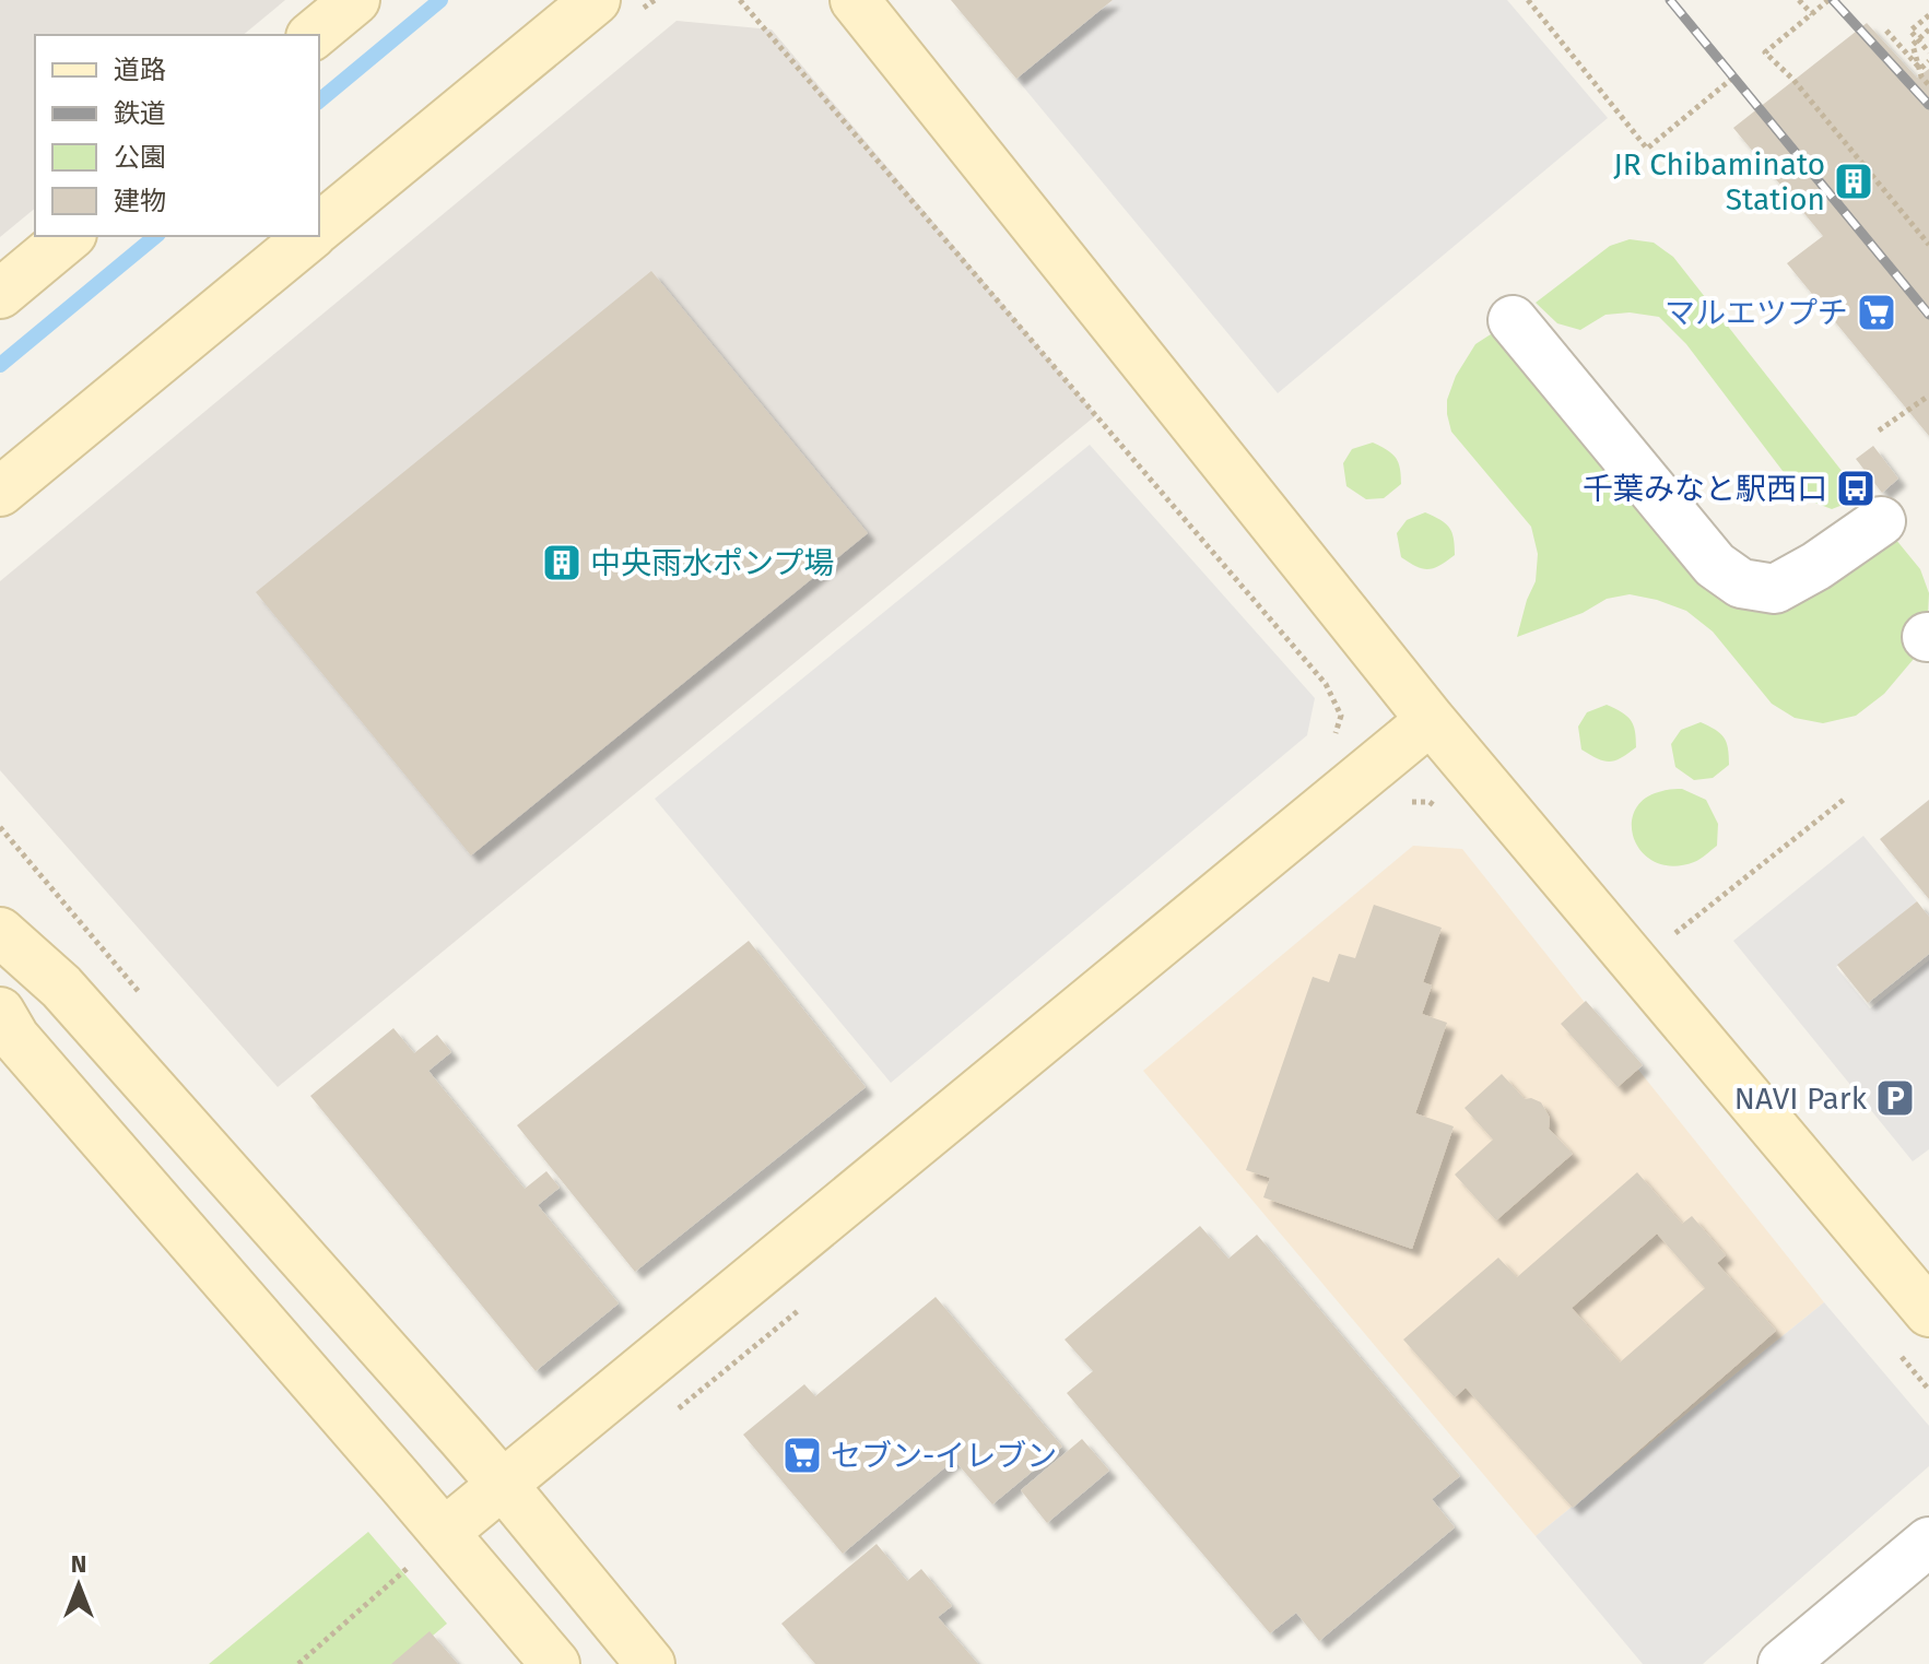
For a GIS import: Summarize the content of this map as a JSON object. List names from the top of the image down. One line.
{"places":{"building":["JR Chibaminato Station","中央雨水ポンプ場"],"supermarket":["マルエツプチ","セブン-イレブン"],"bus stop":["千葉みなと駅西口"],"parking":["NAVI Park"]},"legend":["道路","鉄道","公園","建物"],"north":"top"}
